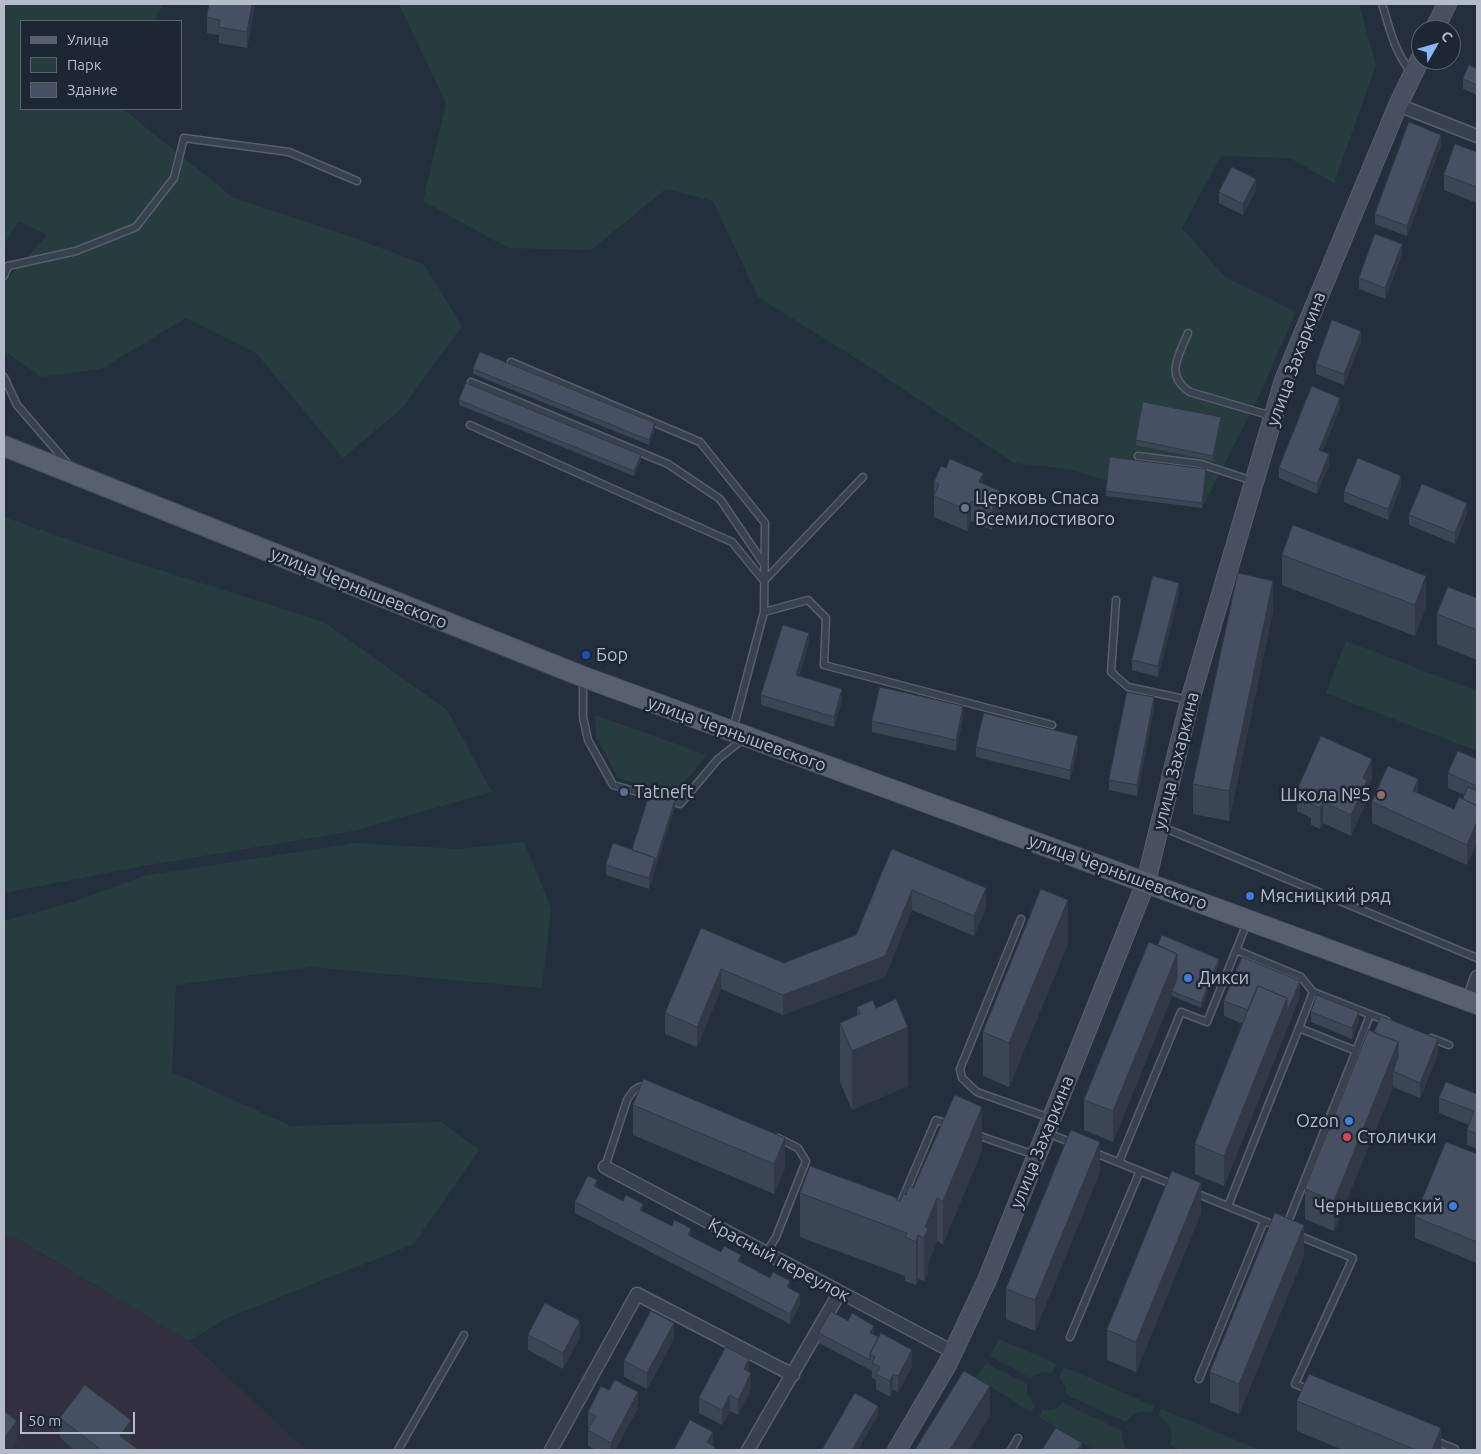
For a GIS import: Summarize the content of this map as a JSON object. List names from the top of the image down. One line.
{"streets":{"main road":["улица Чернышевского"],"street":["улица Захаркина","Красный переулок"]},"crossings":[["улица Захаркина","улица Чернышевского"],["улица Захаркина","Красный переулок"]],"places":["Церковь Спаса Всемилостивого","Бор","Tatneft","Школа №5","Мясницкий ряд","Дикси","Ozon","Столички","Чернышевский"],"legend":["Улица","Парк","Здание"],"scale_bar":"50 m","north":"top right"}
